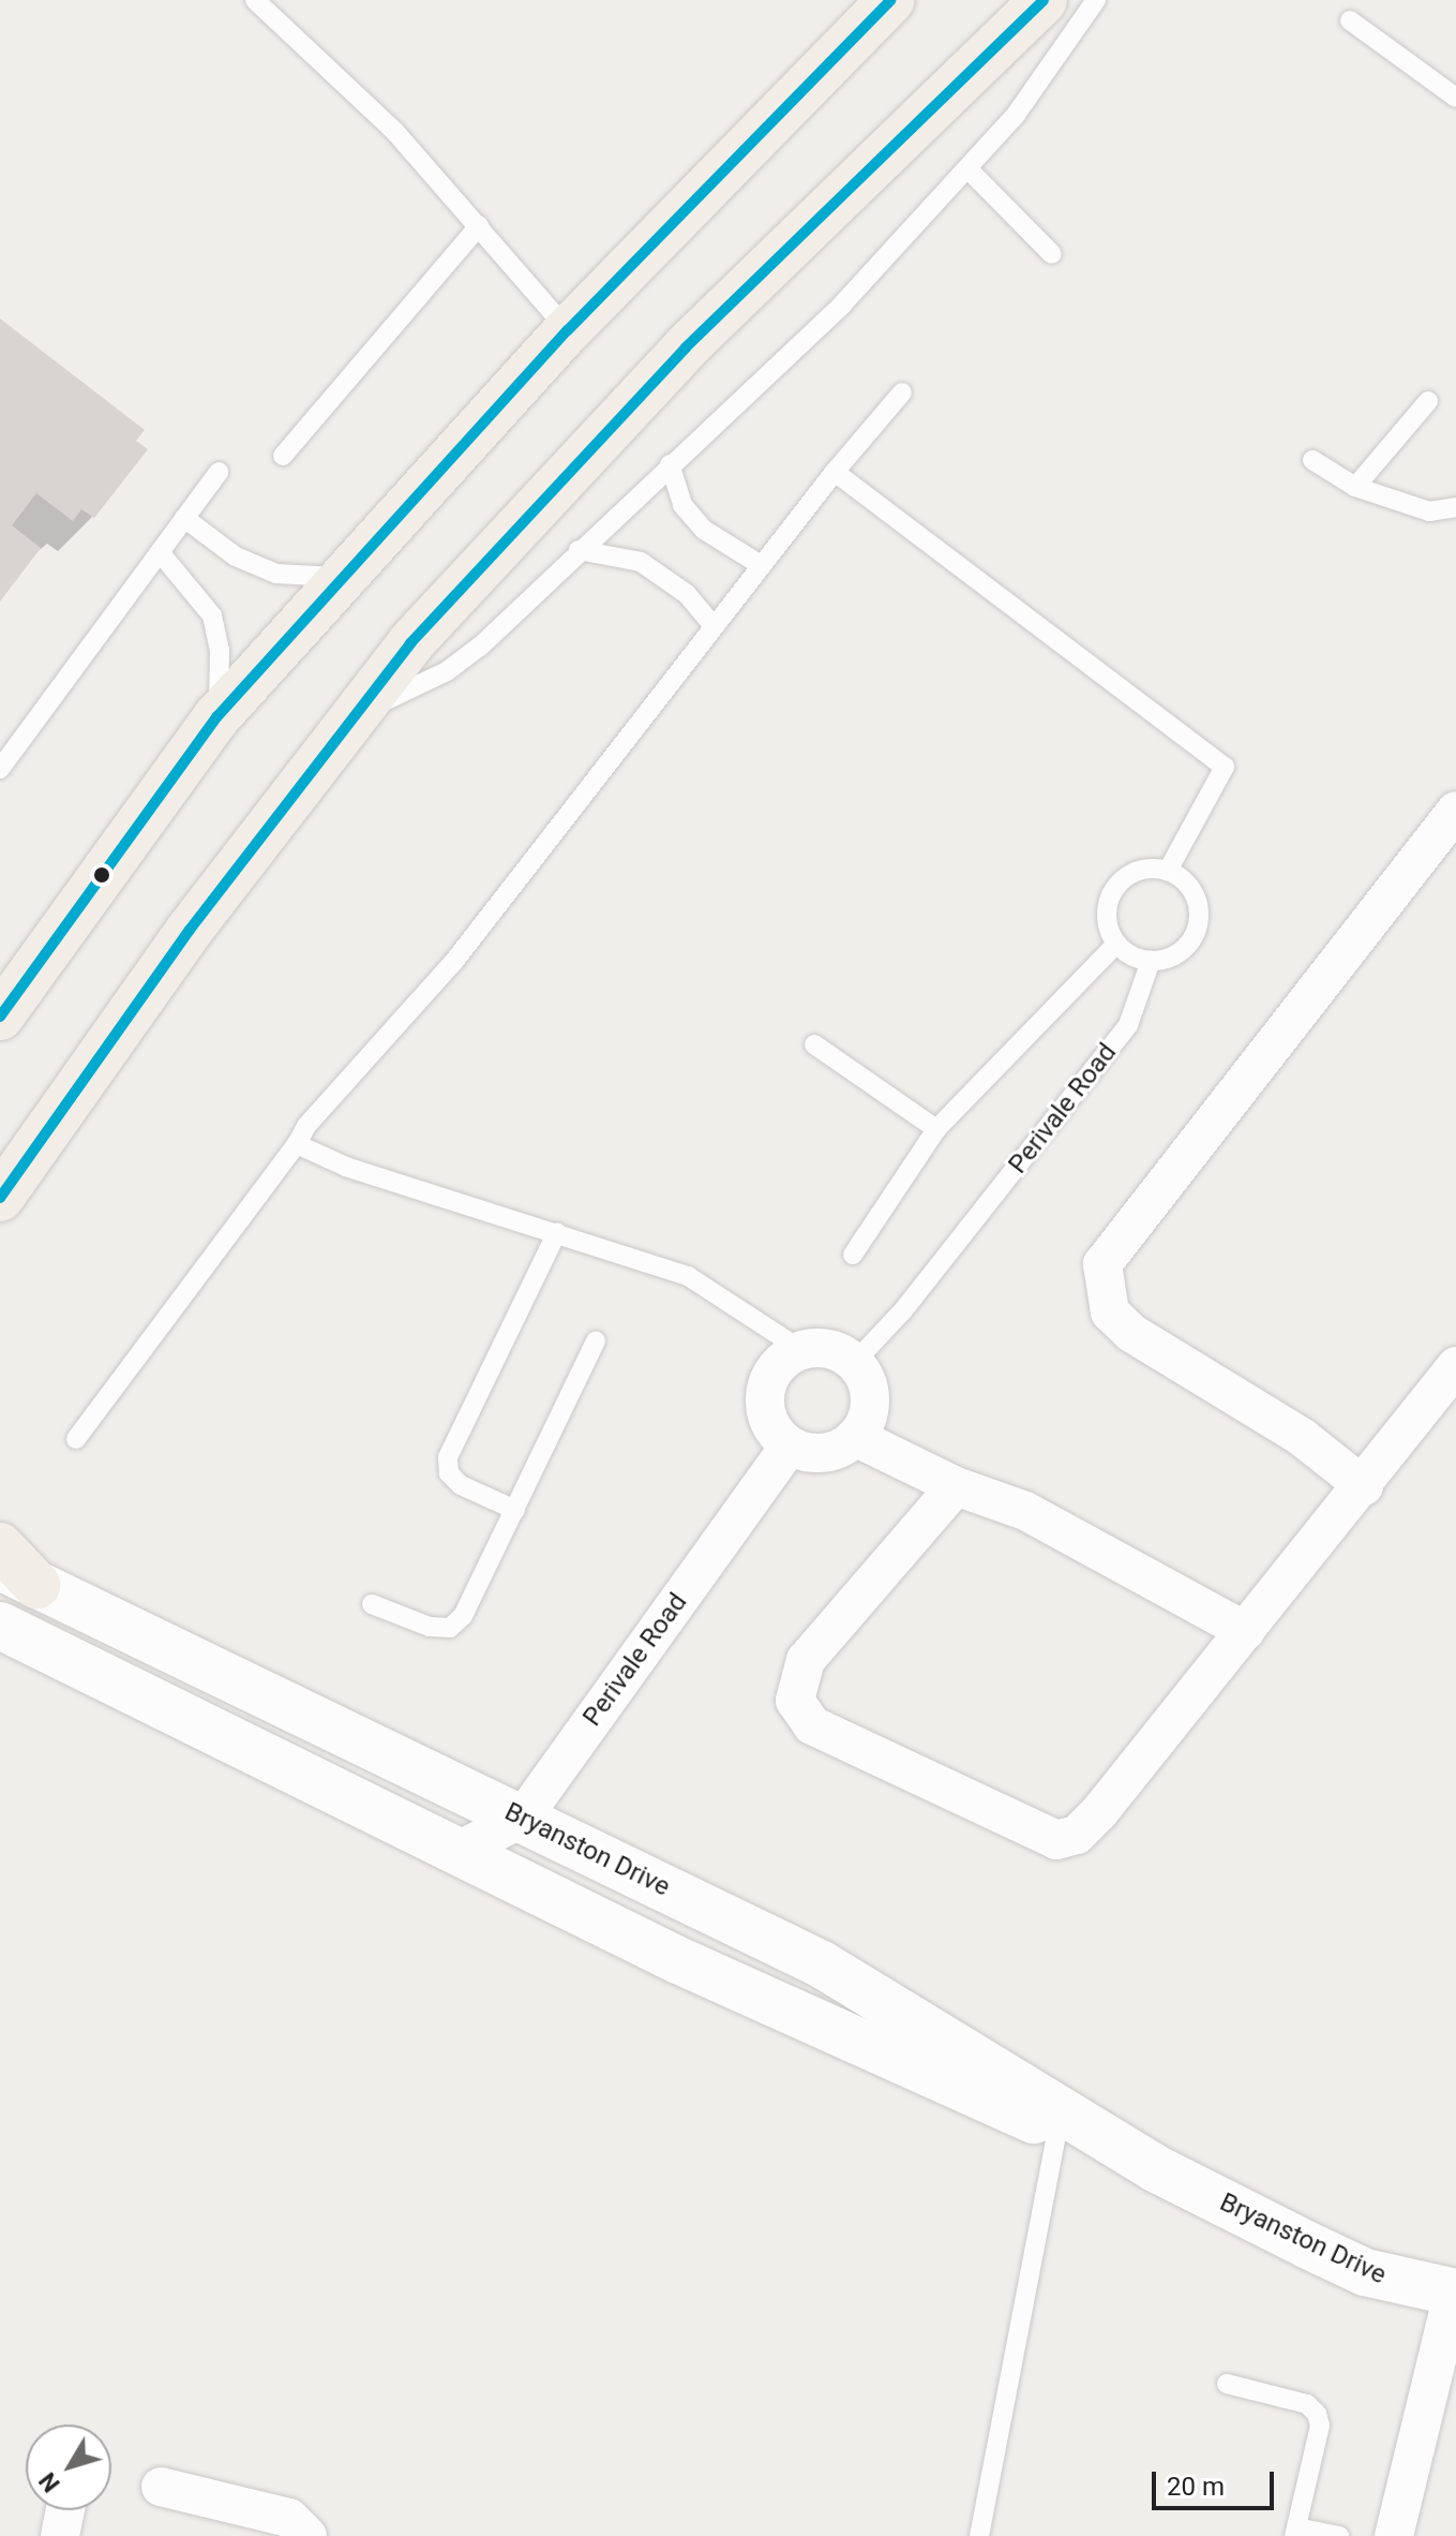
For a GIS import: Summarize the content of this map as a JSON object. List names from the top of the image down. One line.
{"streets":{"street":["Perivale Road","Bryanston Drive"]},"crossings":[["Perivale Road","Bryanston Drive"]],"scale_bar":"20 m","north":"bottom left"}
